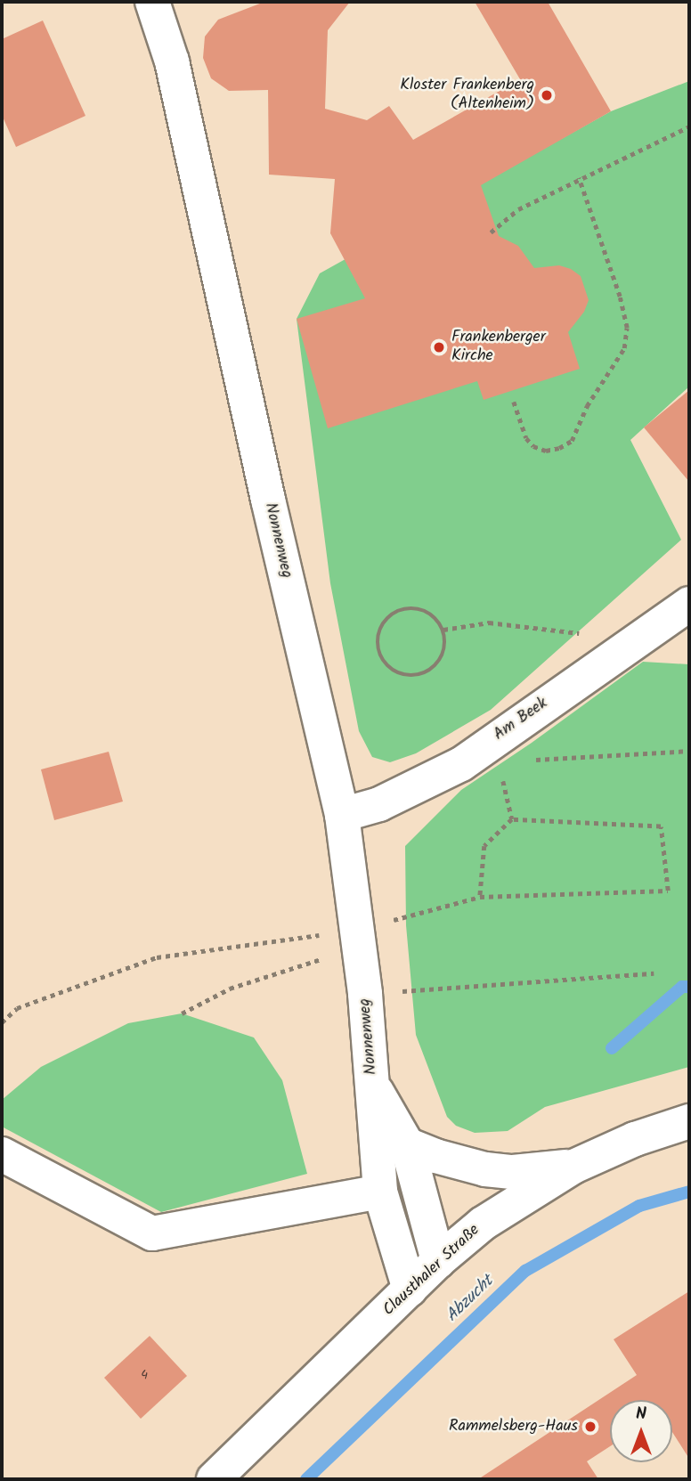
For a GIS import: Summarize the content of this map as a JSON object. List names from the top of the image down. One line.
{"streets":{"main road":["Nonnenweg","Am Beek","Clausthaler Straße"]},"crossings":[["Nonnenweg","Am Beek"],["Nonnenweg","Clausthaler Straße"]],"water":["Abzucht"],"places":["Kloster Frankenberg (Altenheim)","Frankenberger Kirche","Rammelsberg-Haus"],"house_numbers":["4"],"north":"top"}
